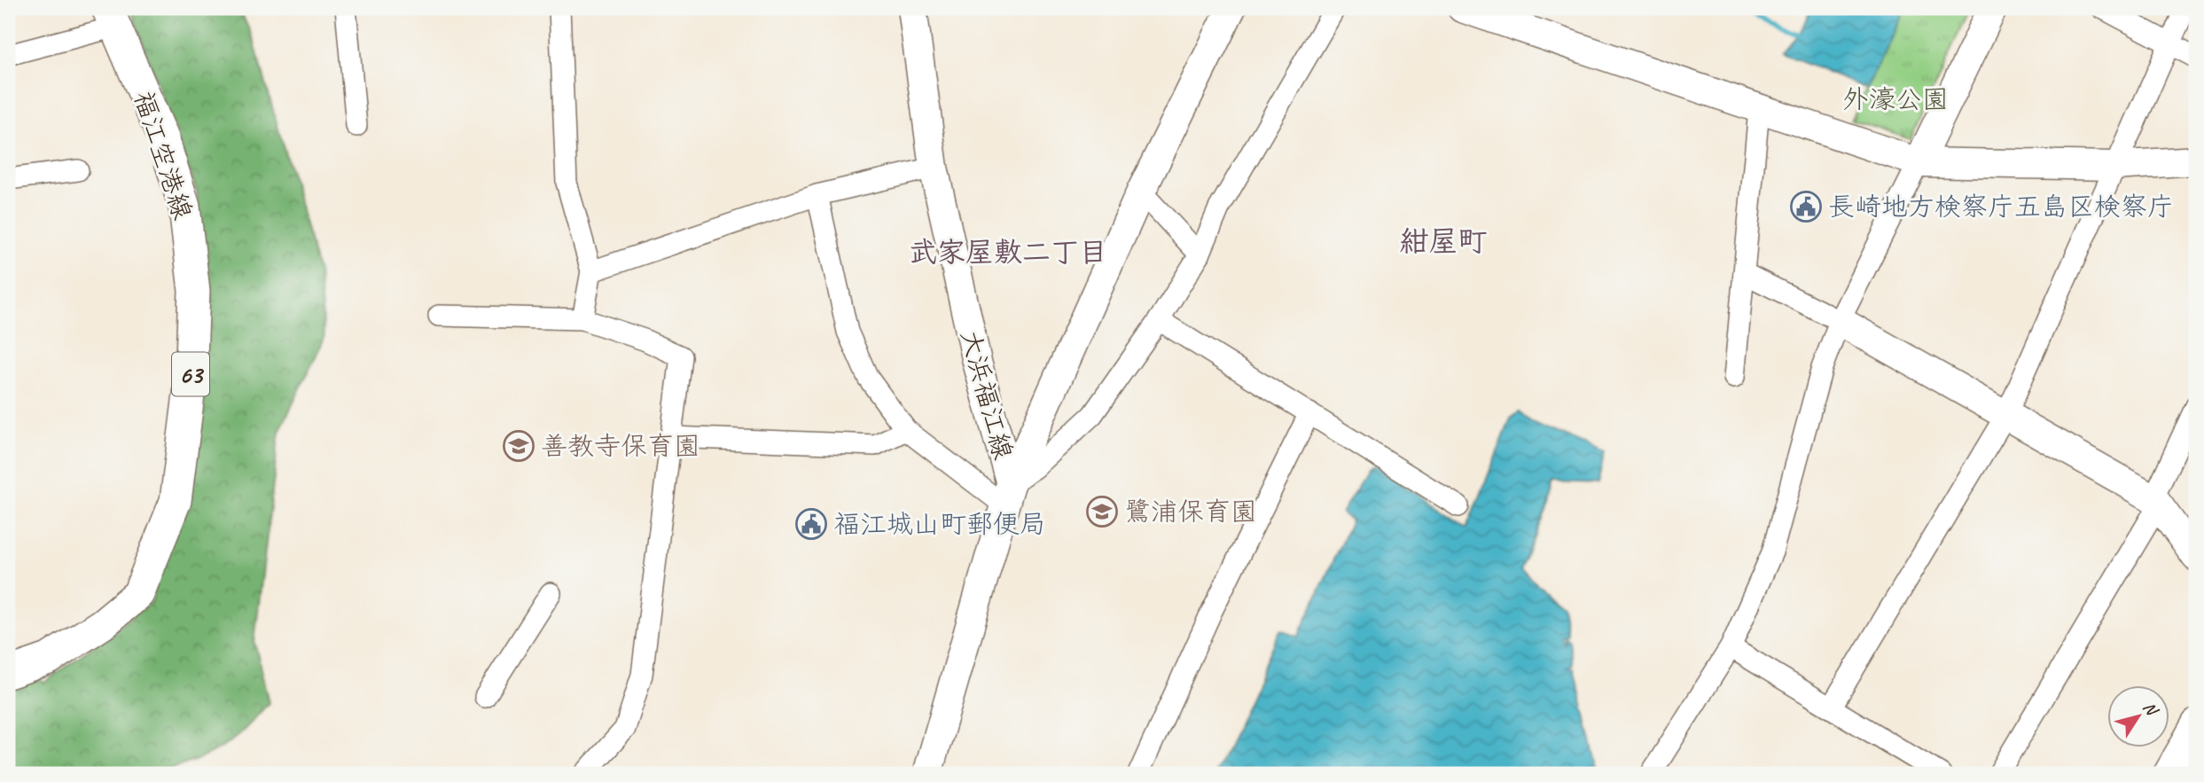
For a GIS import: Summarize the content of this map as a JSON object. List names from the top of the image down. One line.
{"streets":{"main road":["福江空港線","63"],"street":["大浜福江線"]},"districts":["紺屋町","武家屋敷二丁目"],"parks":["外濠公園"],"places":{"public building":["長崎地方検察庁五島区検察庁","福江城山町郵便局"],"school or university":["善教寺保育園","鷺浦保育園"]},"north":"top right"}
